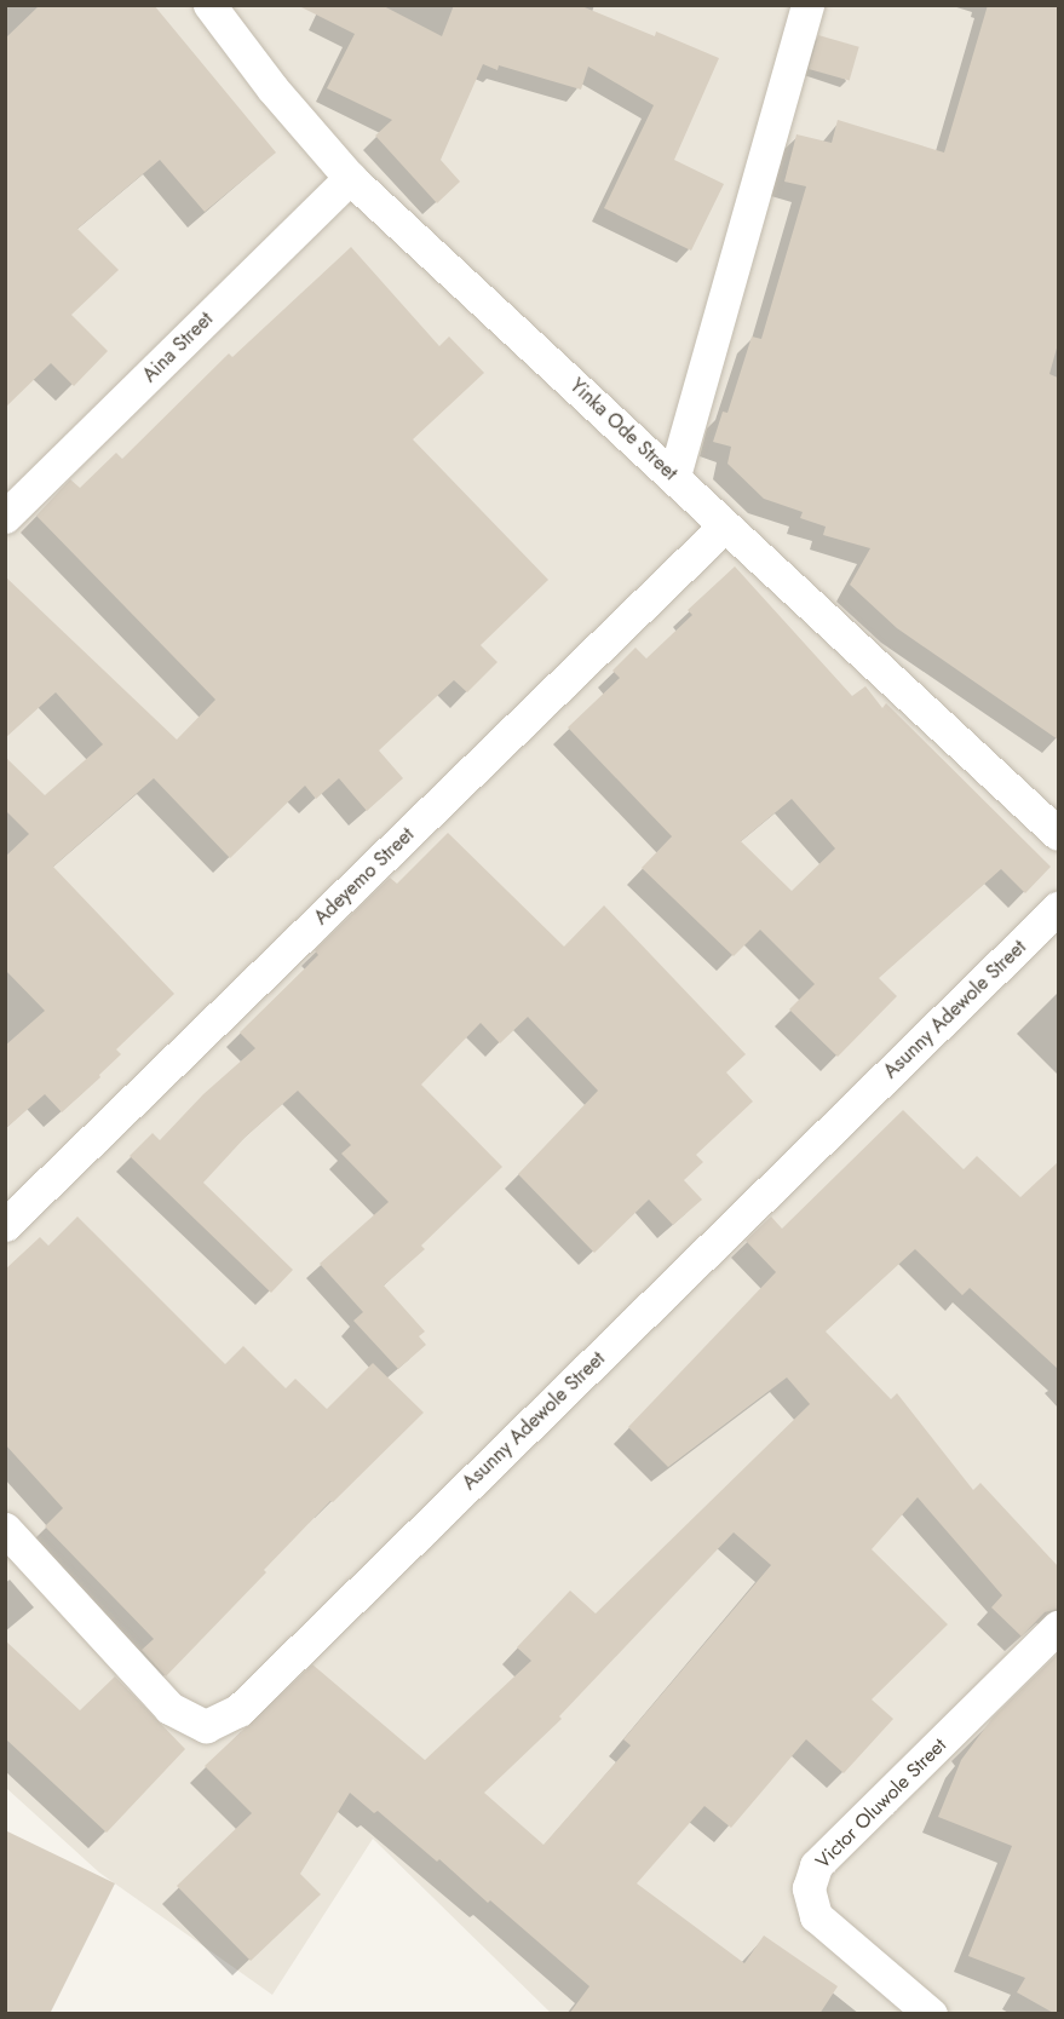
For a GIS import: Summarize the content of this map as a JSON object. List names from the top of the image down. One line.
{"streets":{"street":["Aina Street","Yinka Ode Street","Adeyemo Street","Asunny Adewole Street","Victor Oluwole Street"]},"crossings":[["Aina Street","Yinka Ode Street"],["Yinka Ode Street","Adeyemo Street"]]}
